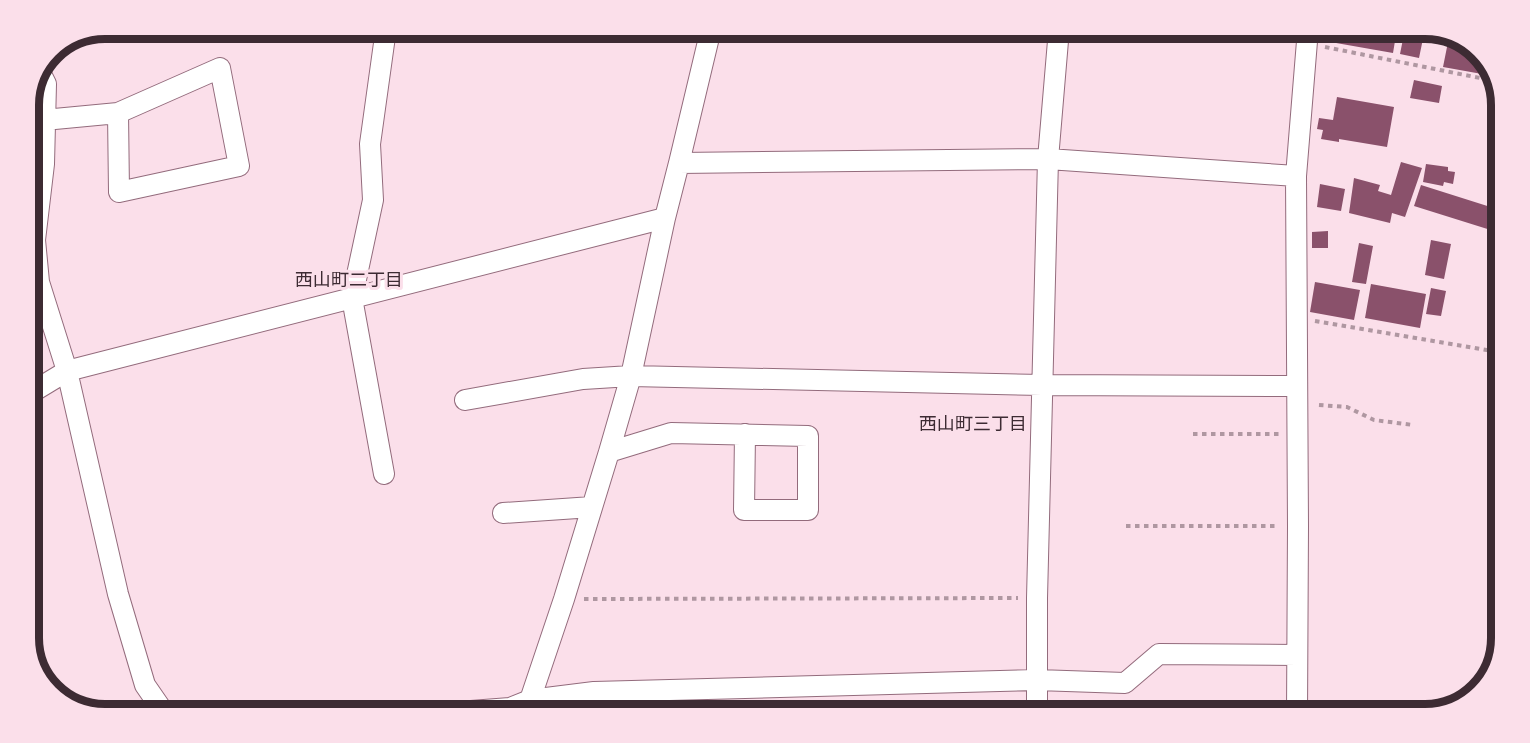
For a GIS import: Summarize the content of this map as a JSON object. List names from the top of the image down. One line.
{"districts":["西山町二丁目","西山町三丁目"]}
